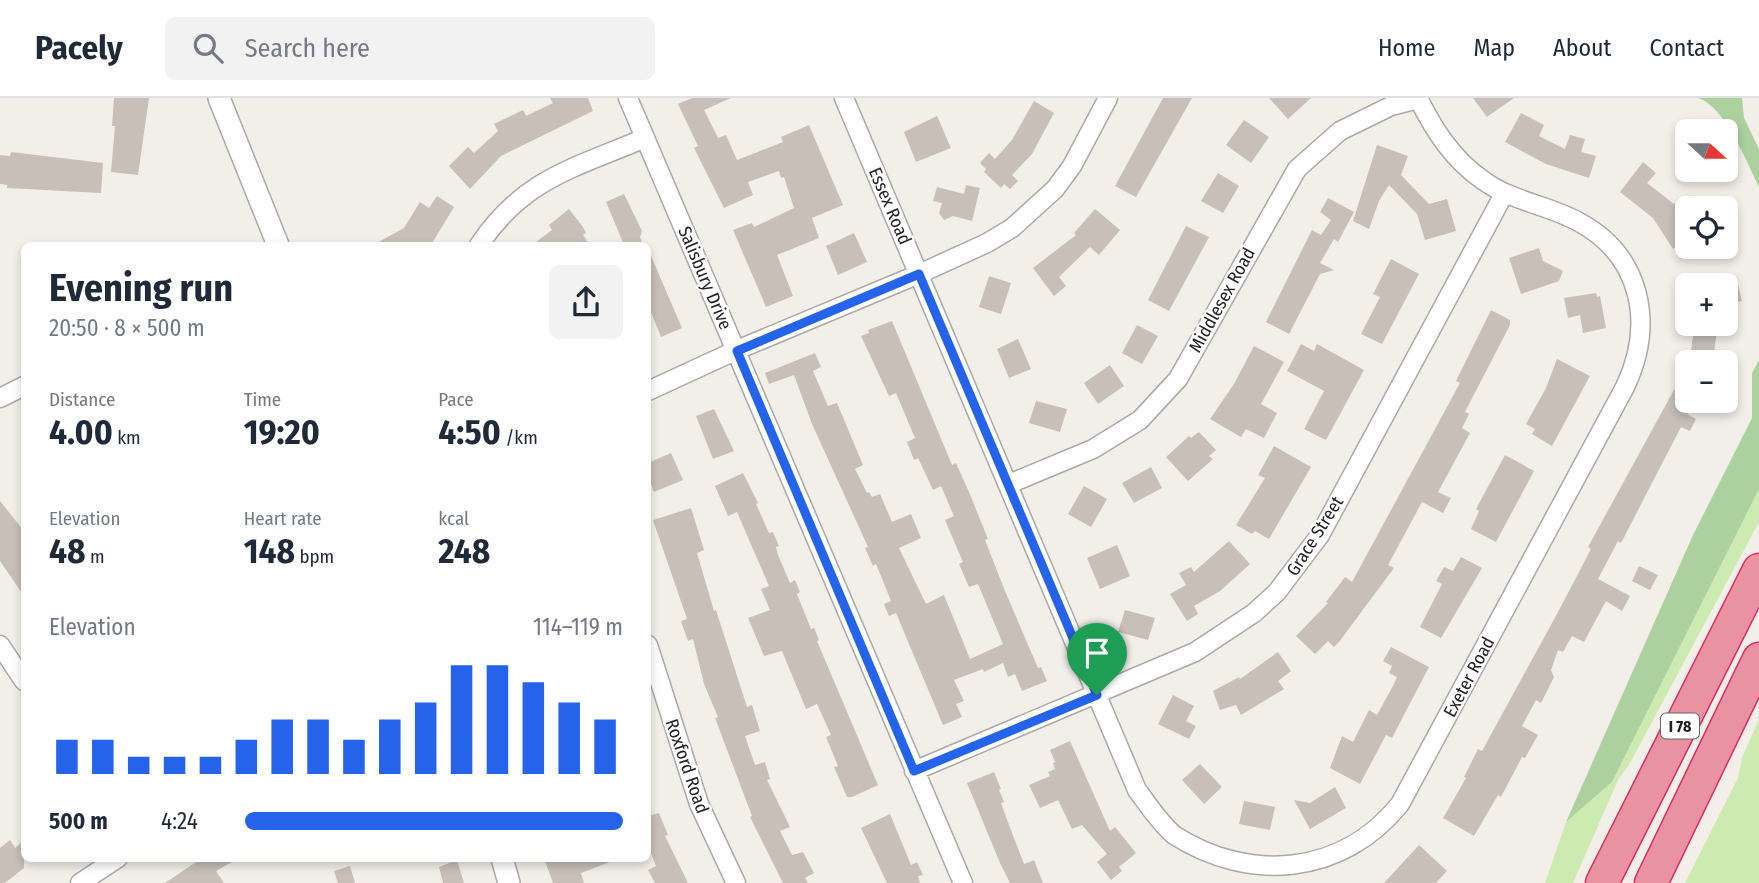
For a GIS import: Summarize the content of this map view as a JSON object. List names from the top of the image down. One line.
{"streets":{"highway":["I 78"],"street":["Essex Road","Salisbury Drive","Middlesex Road","Grace Street","Exeter Road","Roxford Road"]},"crossings":[["Essex Road","Middlesex Road"],["Essex Road","Exeter Road"],["Salisbury Drive","Grace Street"],["Middlesex Road","Exeter Road"],["Grace Street","Exeter Road"]],"north":"right","page":{"header":"Pacely","search":"Search here","nav":["Home","Map","About","Contact"],"map_buttons":["+","−"],"heading":["Evening run","20:50 · 8 × 500 m"],"stats":[["Distance","4.00 km"],["Time","19:20"],["Pace","4:50 /km"],["Elevation","48 m"],["Heart rate","148 bpm"],["kcal","248"]],"chart":["Elevation","114–119 m"],"list":[{"name":"500 m","note":"4:24"}]}}
